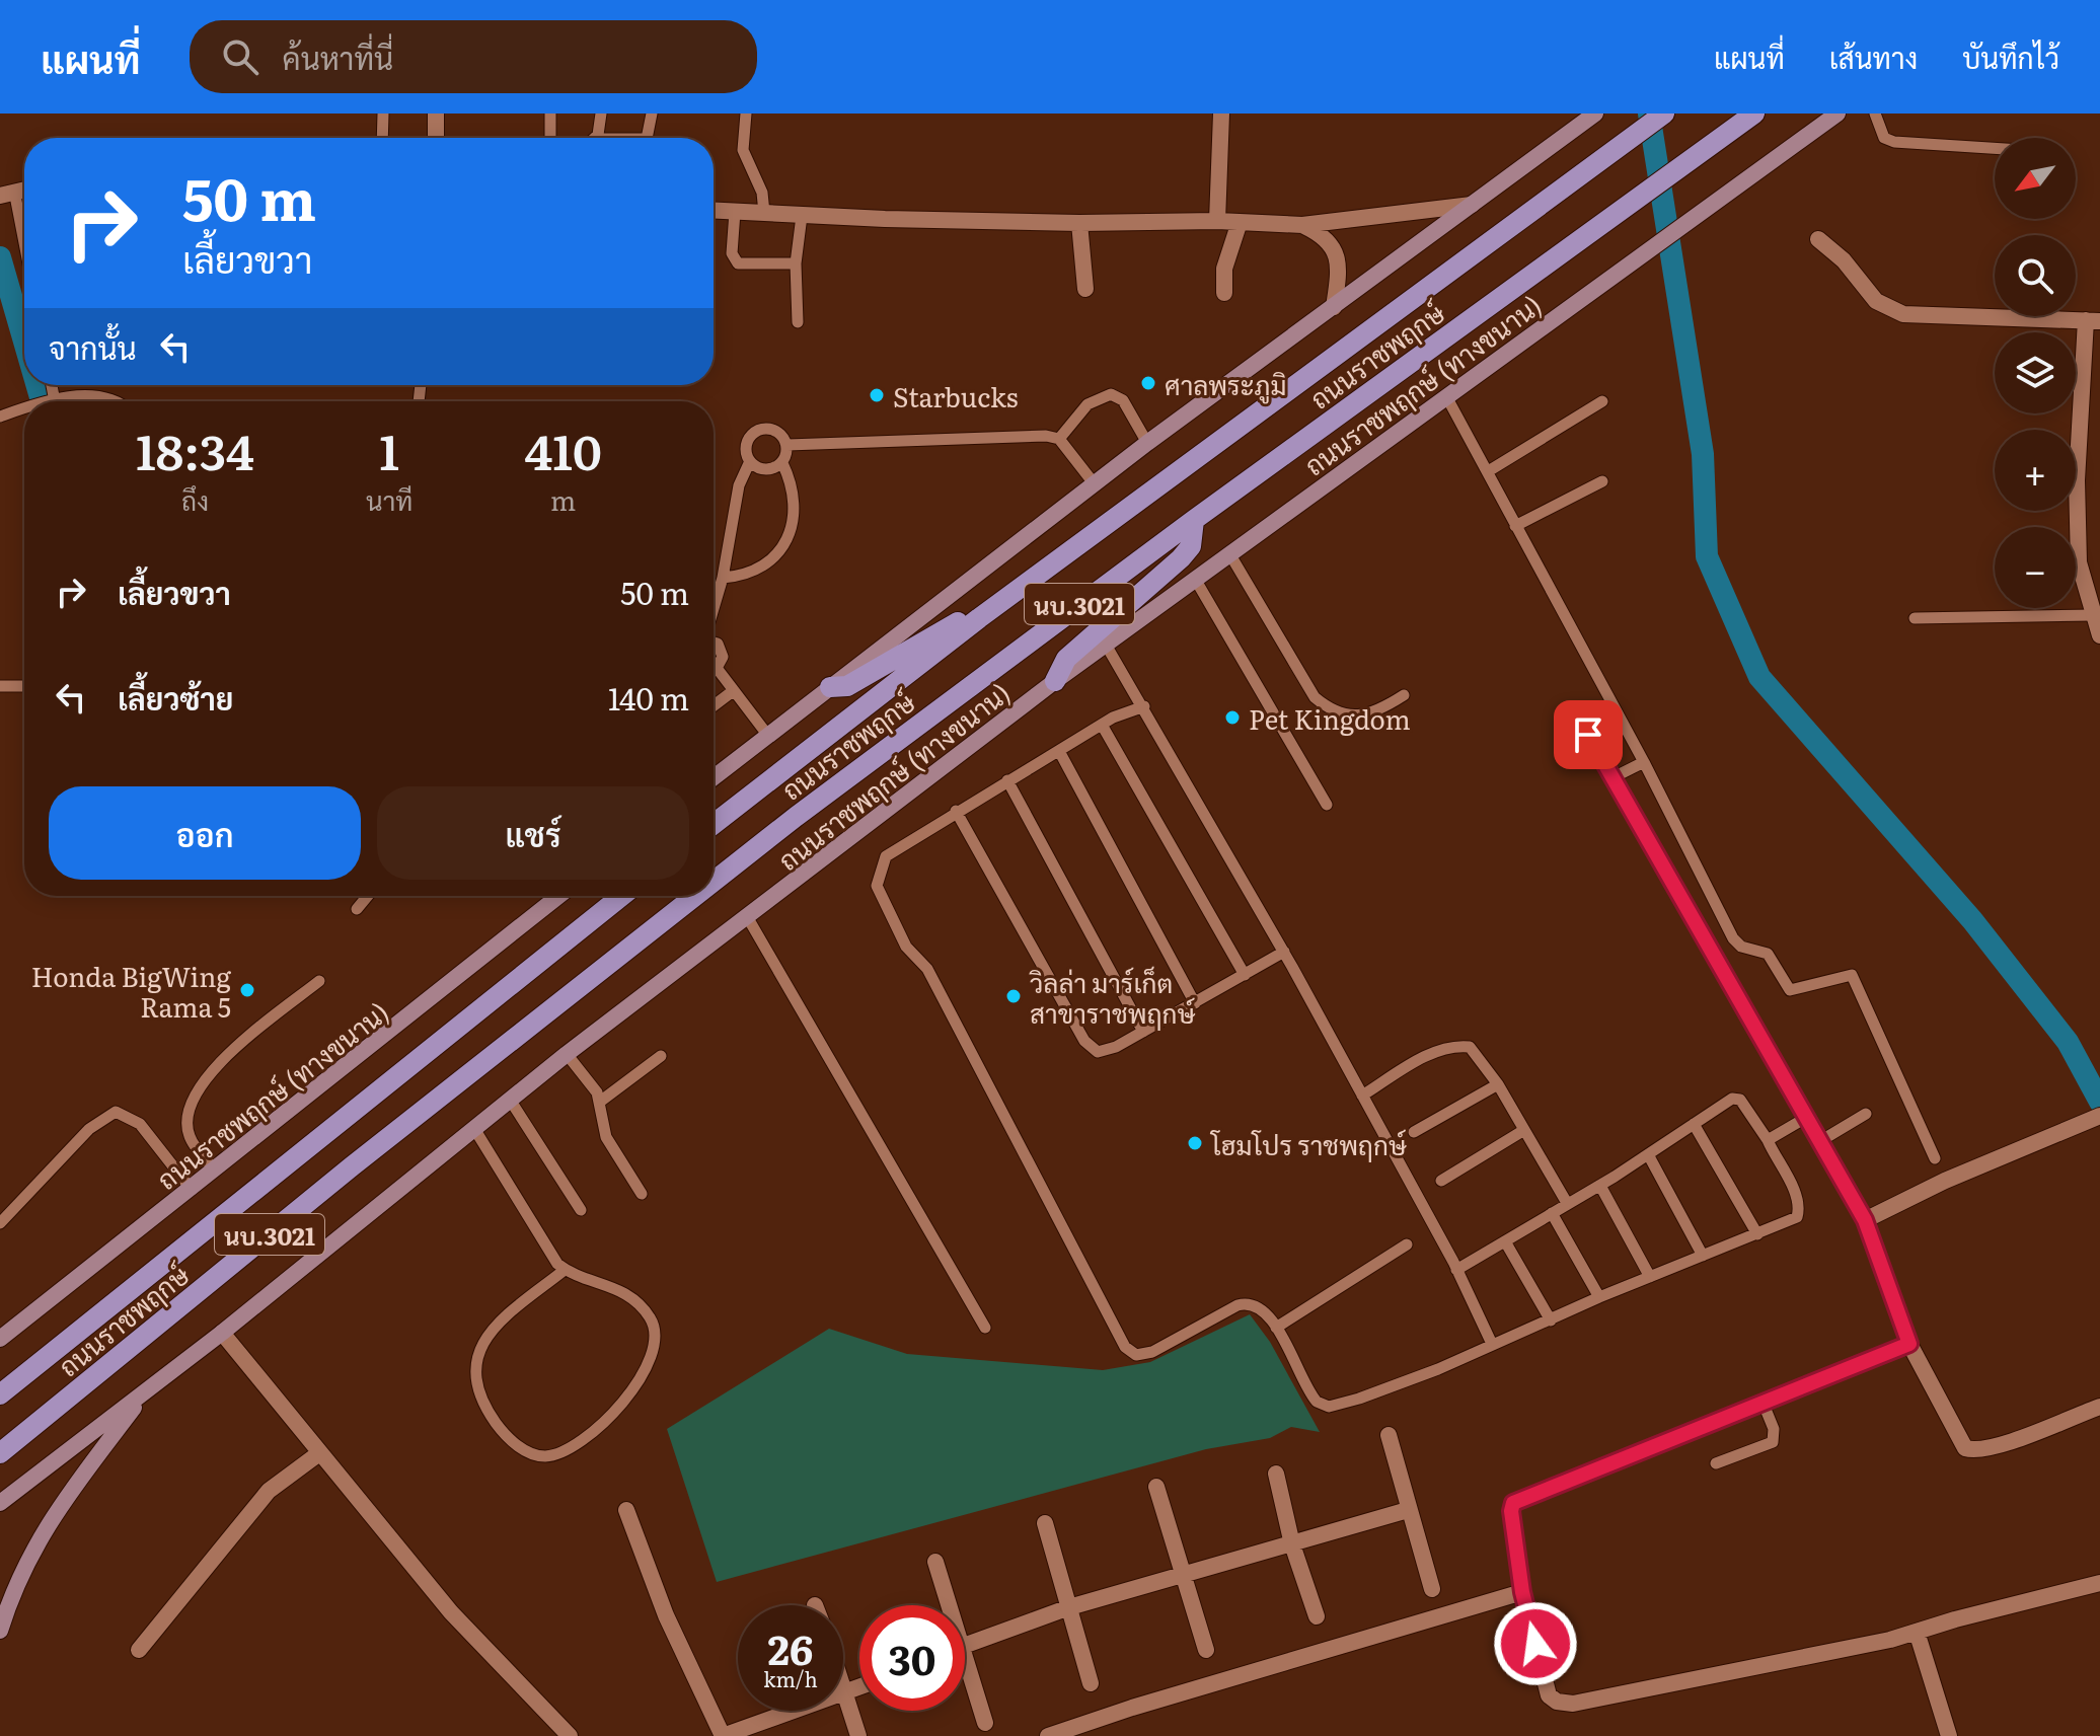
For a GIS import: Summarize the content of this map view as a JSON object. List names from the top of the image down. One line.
{"streets":{"main road":["ถนนราชพฤกษ์","ถนนราชพฤกษ์ (ทางขนาน)","นบ.3021"]},"places":["ศาลพระภูมิ","Starbucks","Pet Kingdom","Honda BigWing Rama 5","วิลล่า มาร์เก็ต สาขาราชพฤกษ์","โฮมโปร ราชพฤกษ์"],"north":"bottom left","page":{"header":"แผนที่","search":"ค้นหาที่นี่","nav":["แผนที่","เส้นทาง","บันทึกไว้"],"map_buttons":["+","−"],"turn":["50 m","เลี้ยวขวา"],"then":"จากนั้น","eta":["18:34","ถึง","1","นาที","410","m"],"list":[{"name":"เลี้ยวขวา","value":"50 m"},{"name":"เลี้ยวซ้าย","value":"140 m"}],"buttons":["ออก","แชร์"],"speed":"26 km/h","limit":"30"}}
